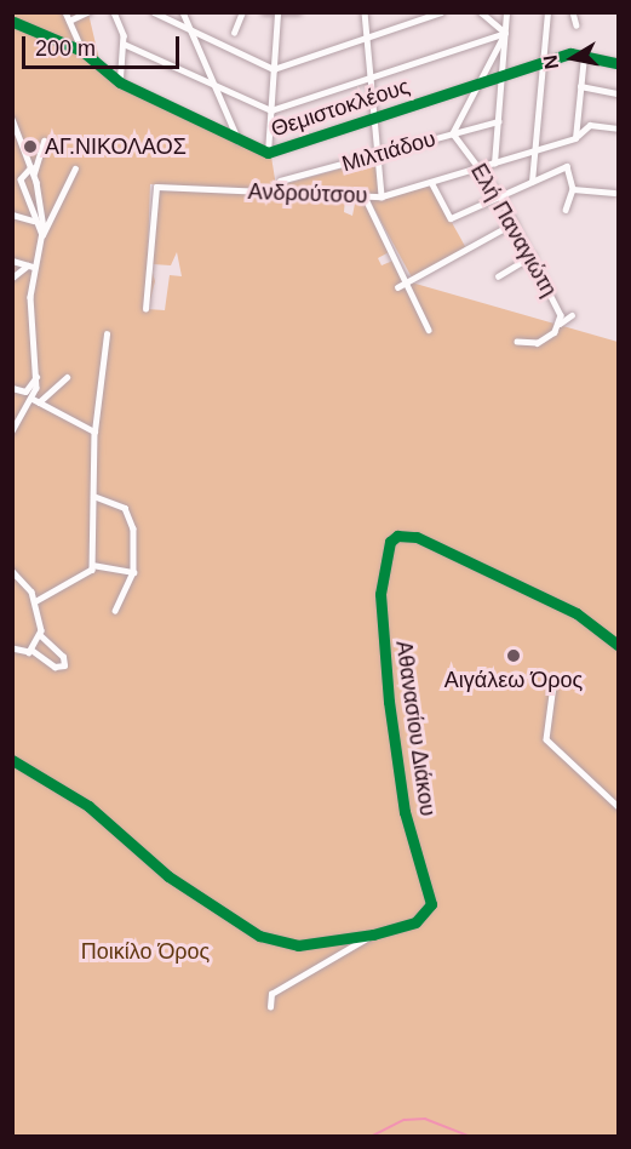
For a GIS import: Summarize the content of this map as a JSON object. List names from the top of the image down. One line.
{"streets":{"street":["Θεμιστοκλέους","Μιλτιάδου","Ανδρούτσου","Ελή Παναγιώτη","Αθανασίου Διάκου"]},"crossings":[["Μιλτιάδου","Ελή Παναγιώτη"],["Ανδρούτσου","Ελή Παναγιώτη"]],"parks":["Ποικίλο Όρος"],"places":["ΑΓ.ΝΙΚΟΛΑΟΣ","Αιγάλεω Όρος"],"scale_bar":"200 m","north":"left"}
